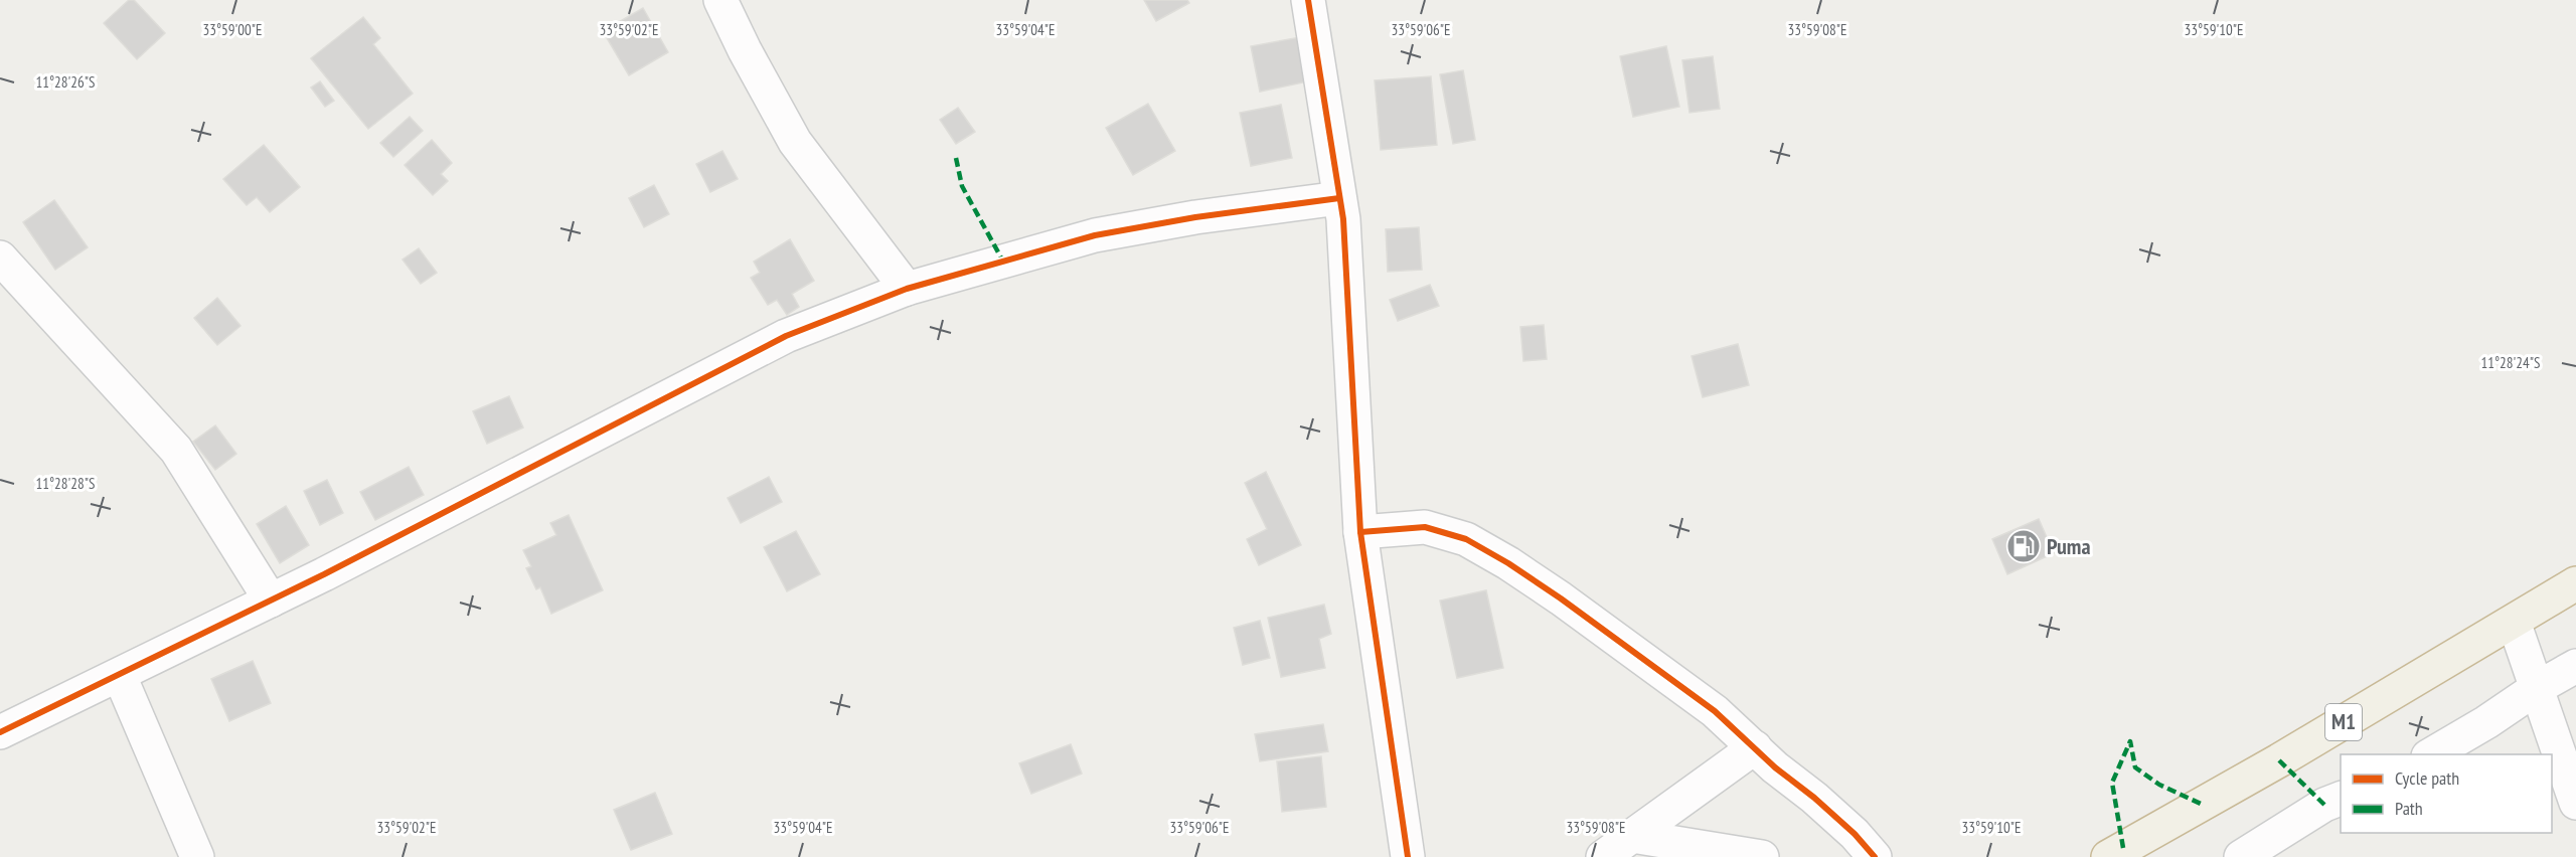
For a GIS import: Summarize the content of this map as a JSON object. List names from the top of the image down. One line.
{"streets":{"highway":["M1"]},"places":{"fuel station":["Puma"]},"legend":["Cycle path","Path"],"coordinates":["33°59'00\"E","33°59'02\"E","33°59'04\"E","33°59'06\"E","33°59'08\"E","33°59'10\"E","11°28'26\"S","11°28'24\"S","11°28'28\"S"]}
